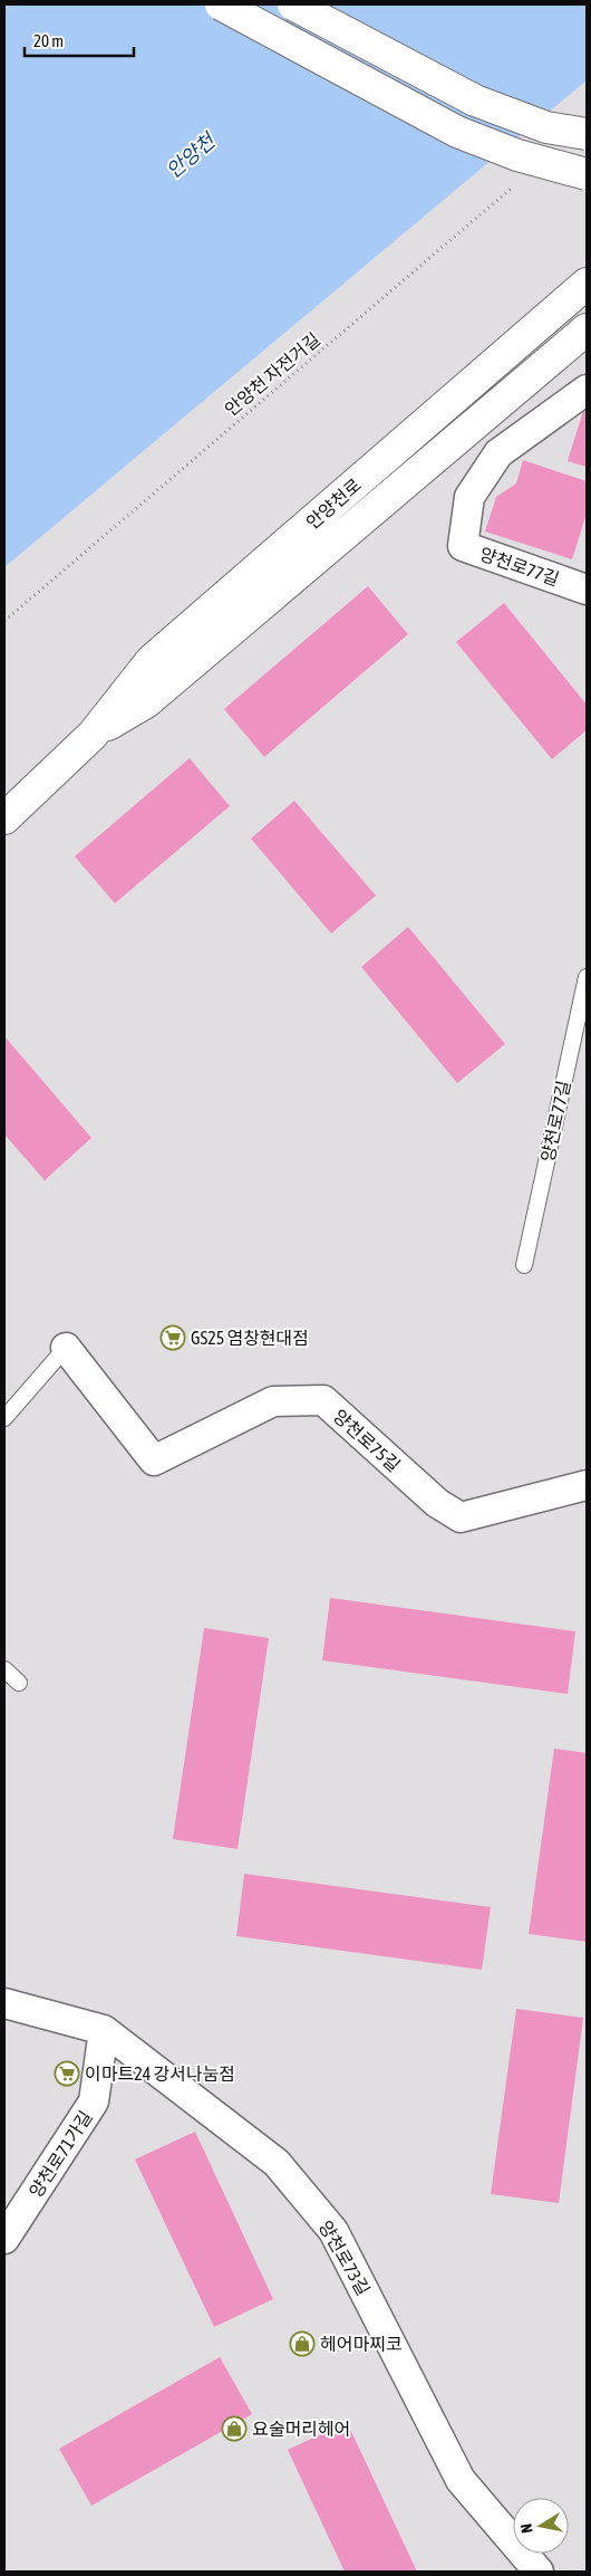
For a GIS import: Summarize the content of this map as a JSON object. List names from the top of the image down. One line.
{"streets":{"main road":["안양천로"],"street":["양천로77길","양천로75길","양천로71가길","양천로73길"],"path":["안양천 자전거길"]},"crossings":[["양천로71가길","양천로73길"]],"water":["안양천"],"places":{"supermarket":["GS25 염창현대점","이마트24 강서나눔점"],"shop":["헤어마찌코","요술머리헤어"]},"scale_bar":"20 m","north":"left"}
